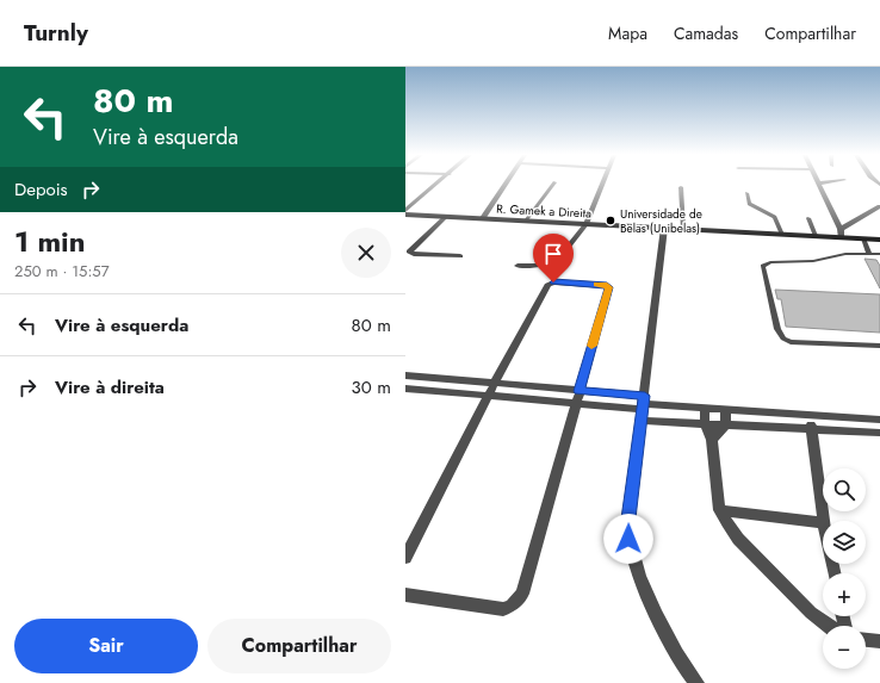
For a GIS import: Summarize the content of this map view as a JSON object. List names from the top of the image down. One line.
{"streets":{"main road":["R. Gamek a Direita"]},"places":["Universidade de Belas (Unibelas)"],"page":{"header":"Turnly","nav":["Mapa","Camadas","Compartilhar"],"turn":["80 m","Vire à esquerda"],"then":"Depois","heading":["1 min","250 m · 15:57"],"list":[{"name":"Vire à esquerda","value":"80 m"},{"name":"Vire à direita","value":"30 m"}],"map_buttons":["+","−"],"buttons":["Sair","Compartilhar"]}}
